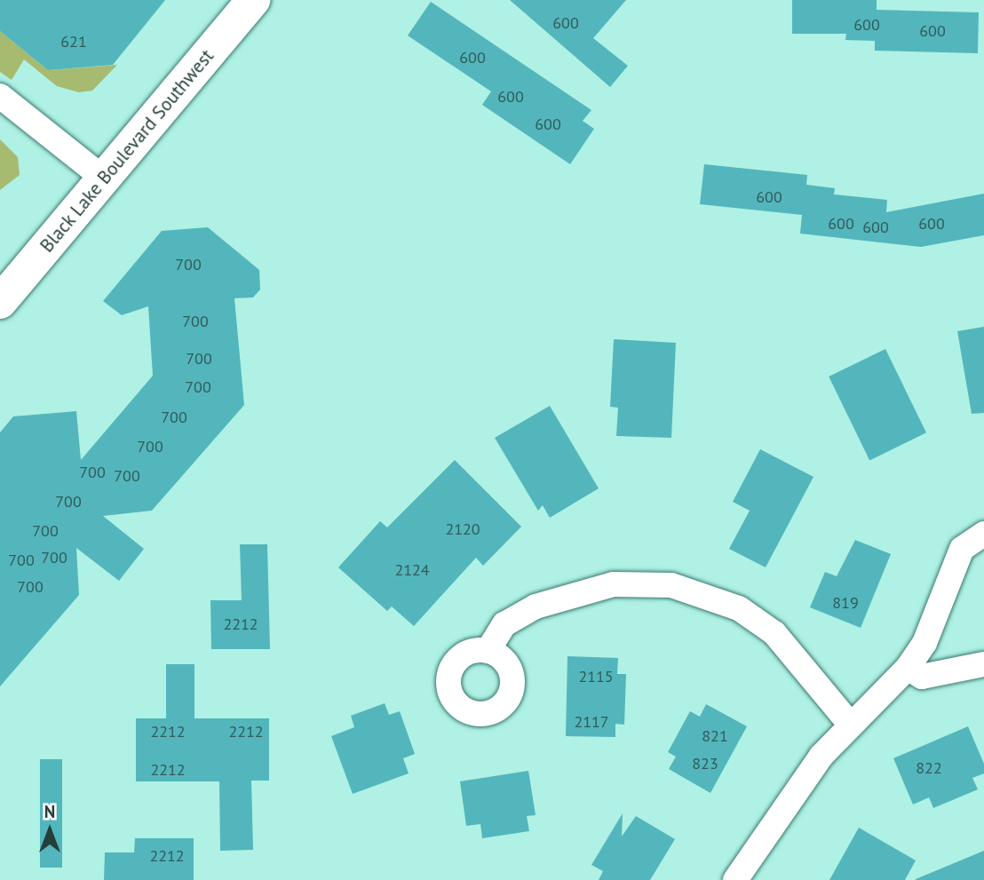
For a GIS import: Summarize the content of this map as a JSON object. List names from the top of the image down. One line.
{"streets":{"main road":["Black Lake Boulevard Southwest"]},"house_numbers":["600","600","600","621","600","600","600","600","600","600","600","700","700","700","700","700","700","700","700","700","2120","700","700","700","2124","700","819","2212","2115","2117","2212","2212","821","823","822","2212","2212"],"north":"top"}
